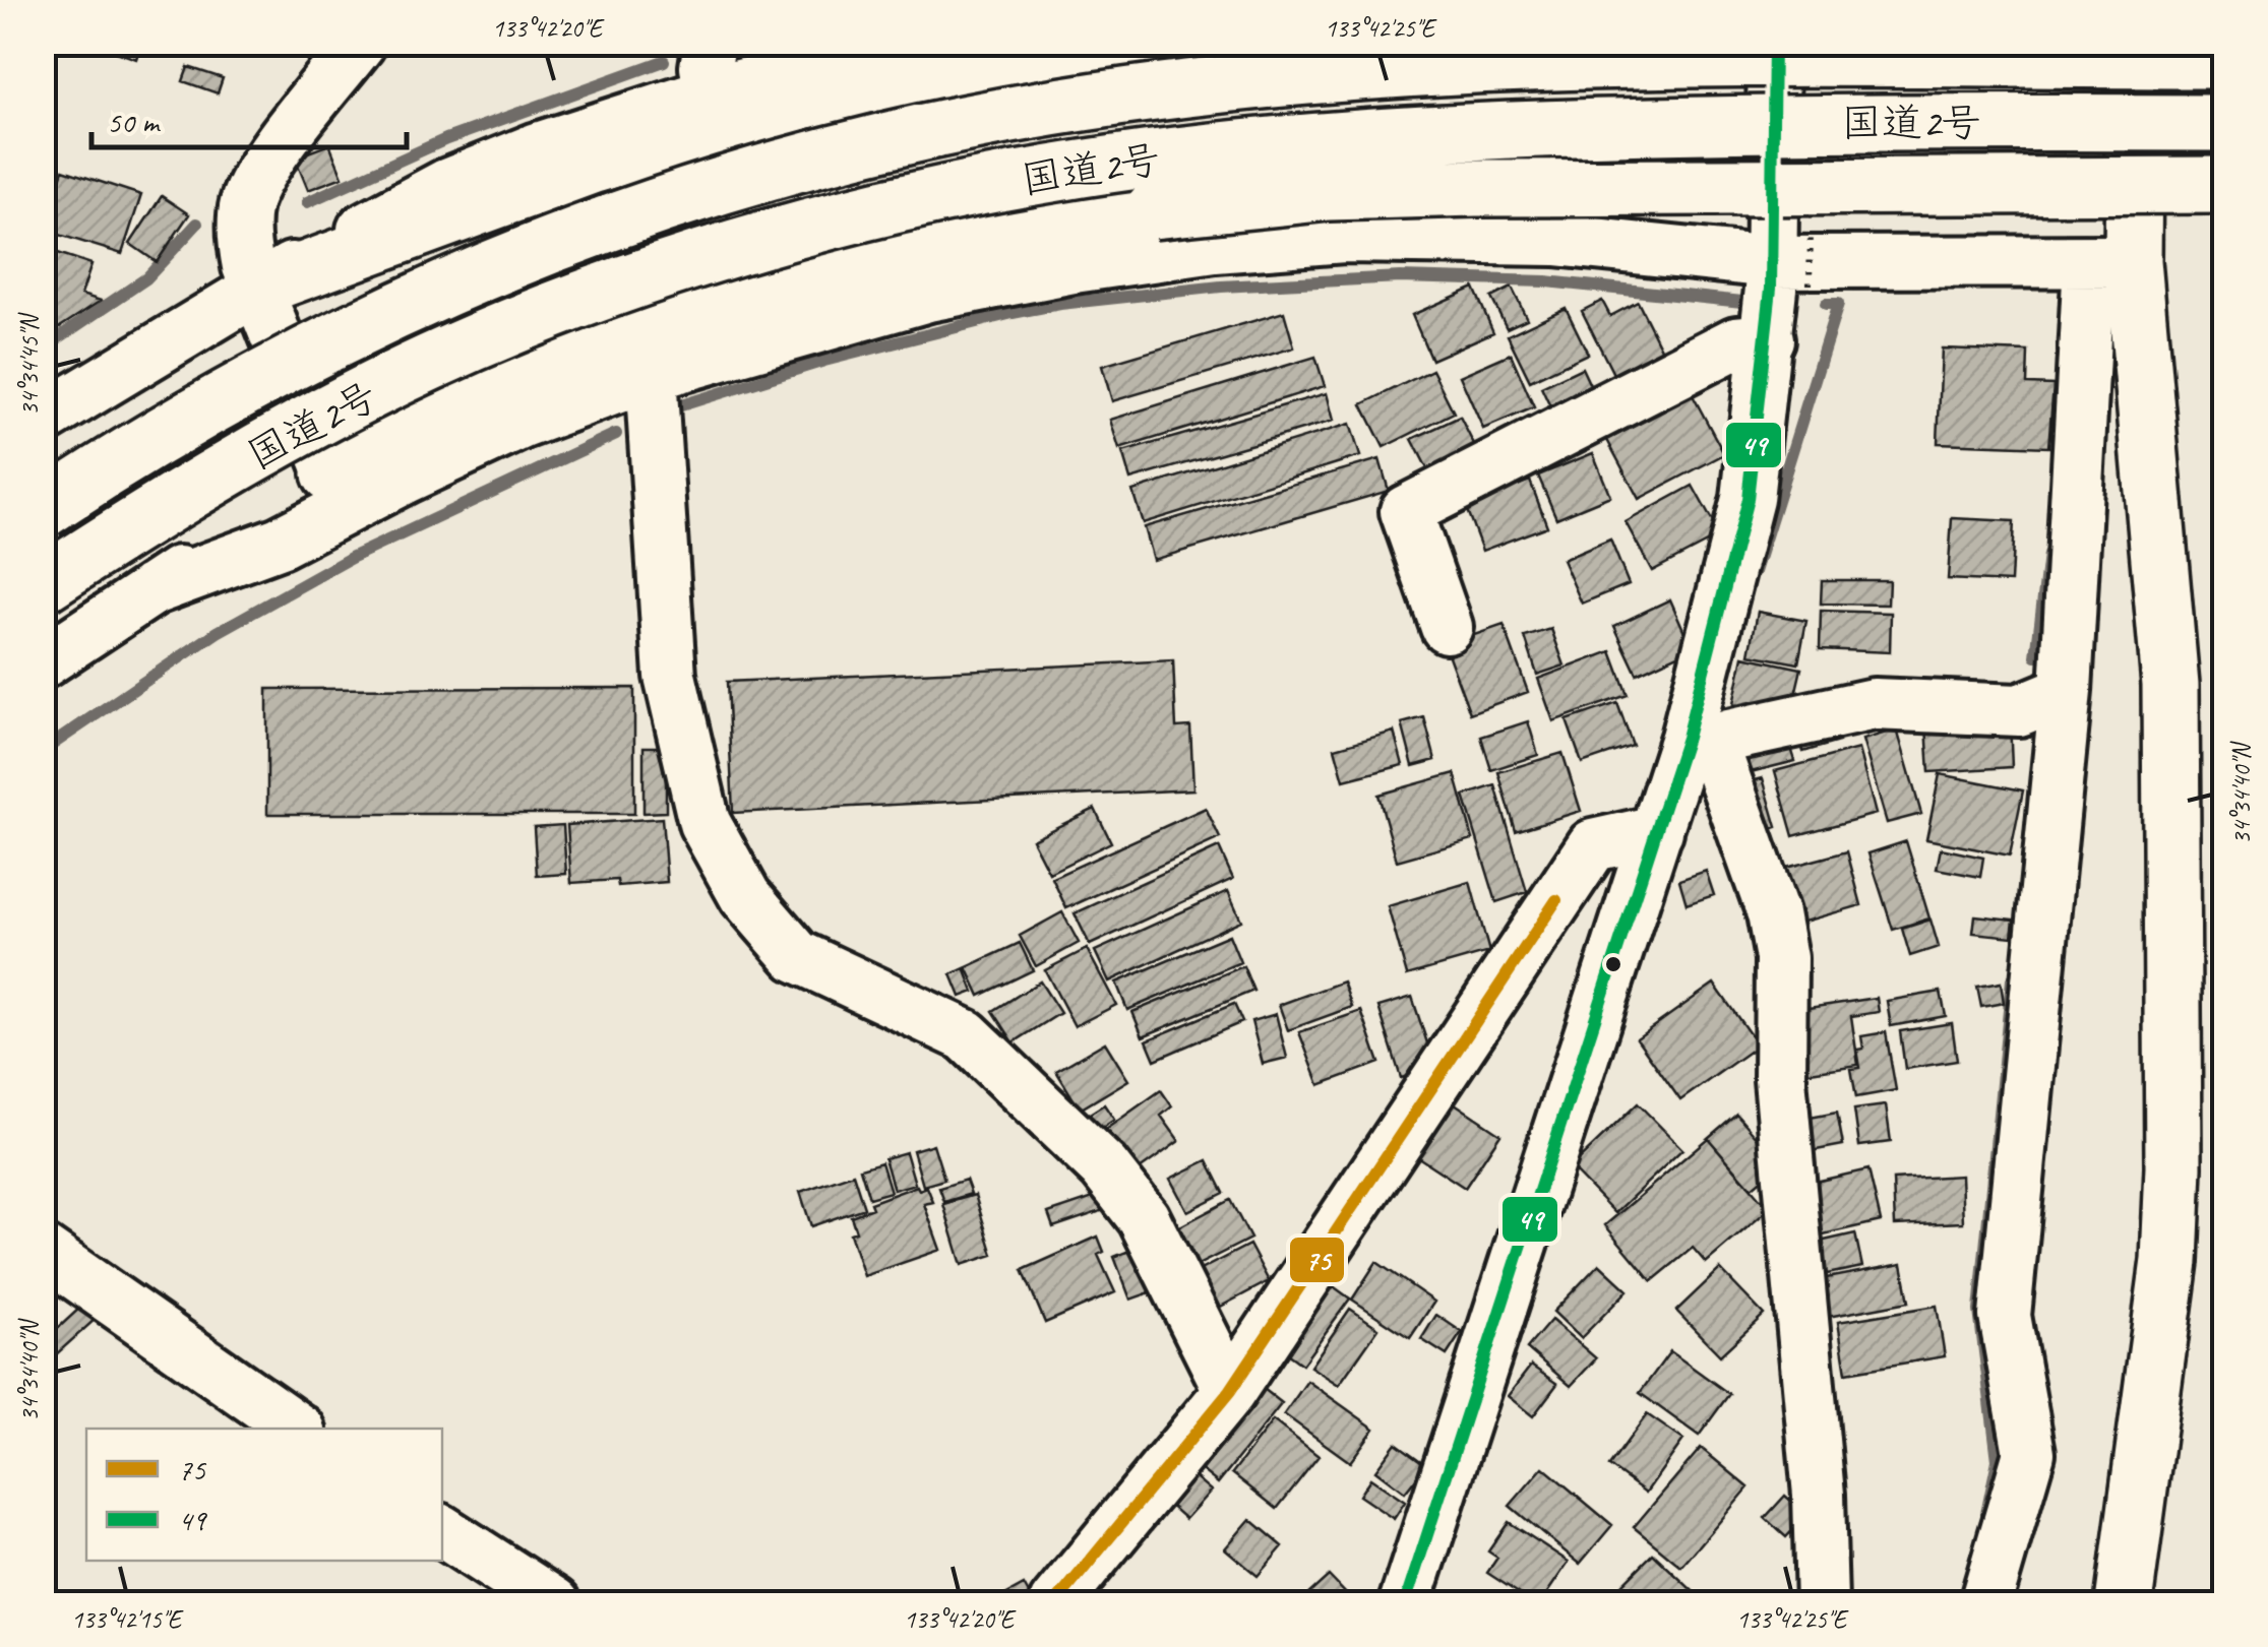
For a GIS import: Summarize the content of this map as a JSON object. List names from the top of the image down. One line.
{"streets":{"main road":["国道2号"]},"lines":["transit line 49","transit line 75"],"legend":["75","49"],"scale_bar":"50 m","coordinates":["133°42'20\"E","133°42'25\"E","34°34'45\"N","34°34'40\"N","133°42'15\"E"]}
